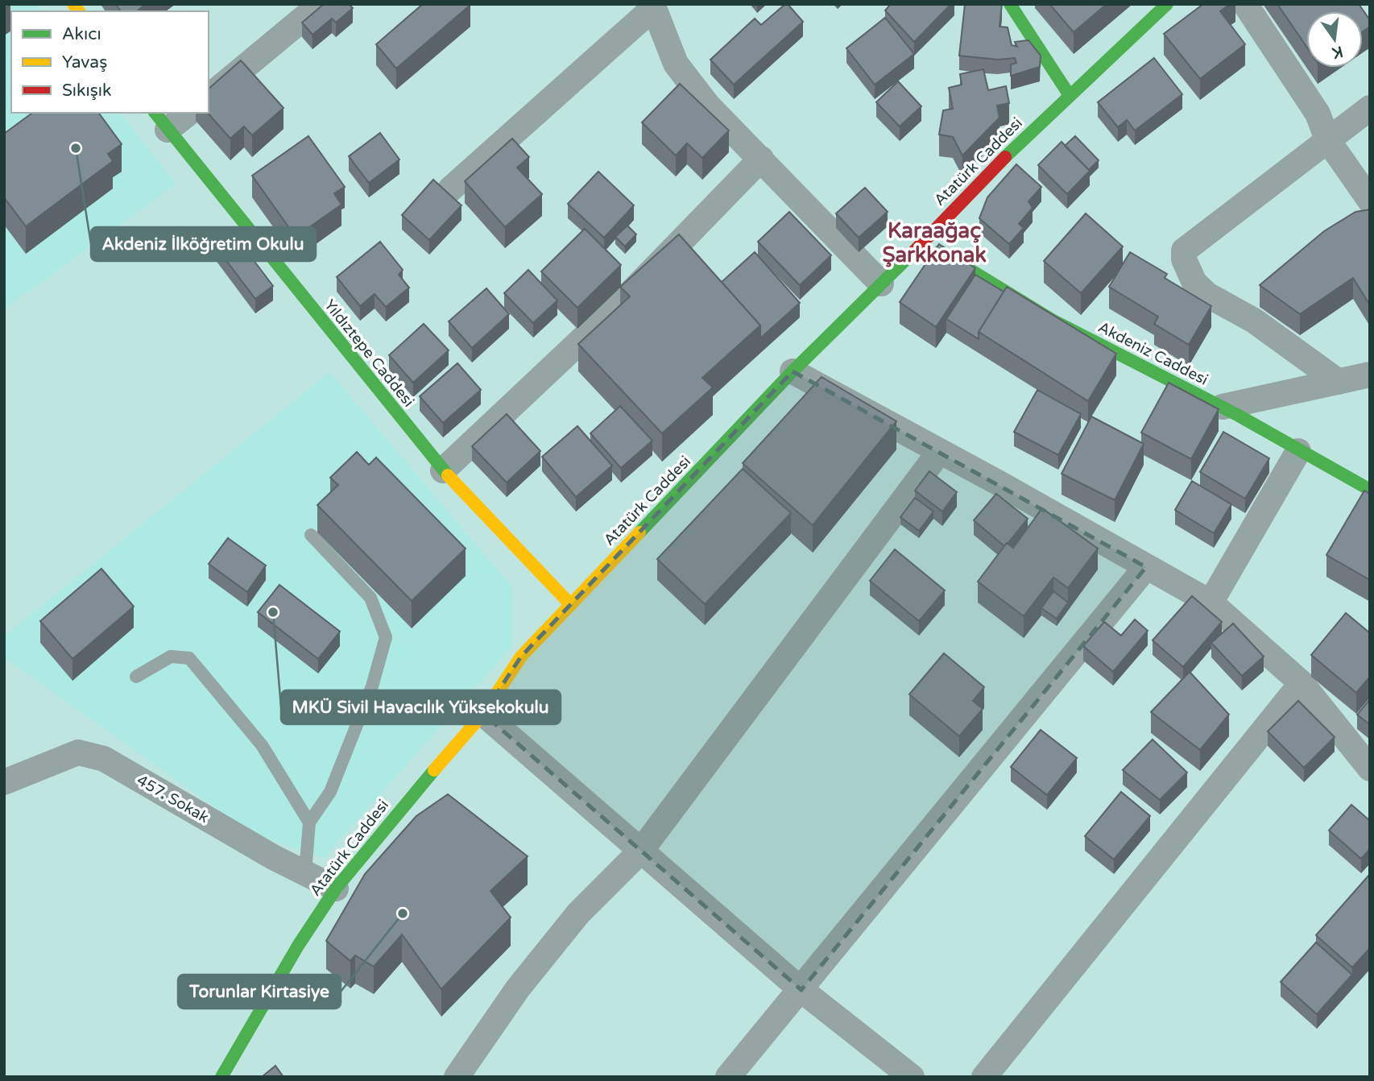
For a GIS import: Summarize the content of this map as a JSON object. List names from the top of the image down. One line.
{"streets":{"main road":["Atatürk Caddesi","Yıldıztepe Caddesi","Akdeniz Caddesi"],"street":["457. Sokak"]},"crossings":[["Atatürk Caddesi","Yıldıztepe Caddesi"],["Atatürk Caddesi","Akdeniz Caddesi"],["Atatürk Caddesi","457. Sokak"]],"districts":["Karaağaç Şarkkonak"],"places":["Akdeniz İlköğretim Okulu","MKÜ Sivil Havacılık Yüksekokulu","Torunlar Kirtasiye"],"legend":["Akıcı","Yavaş","Sıkışık"],"north":"bottom"}
